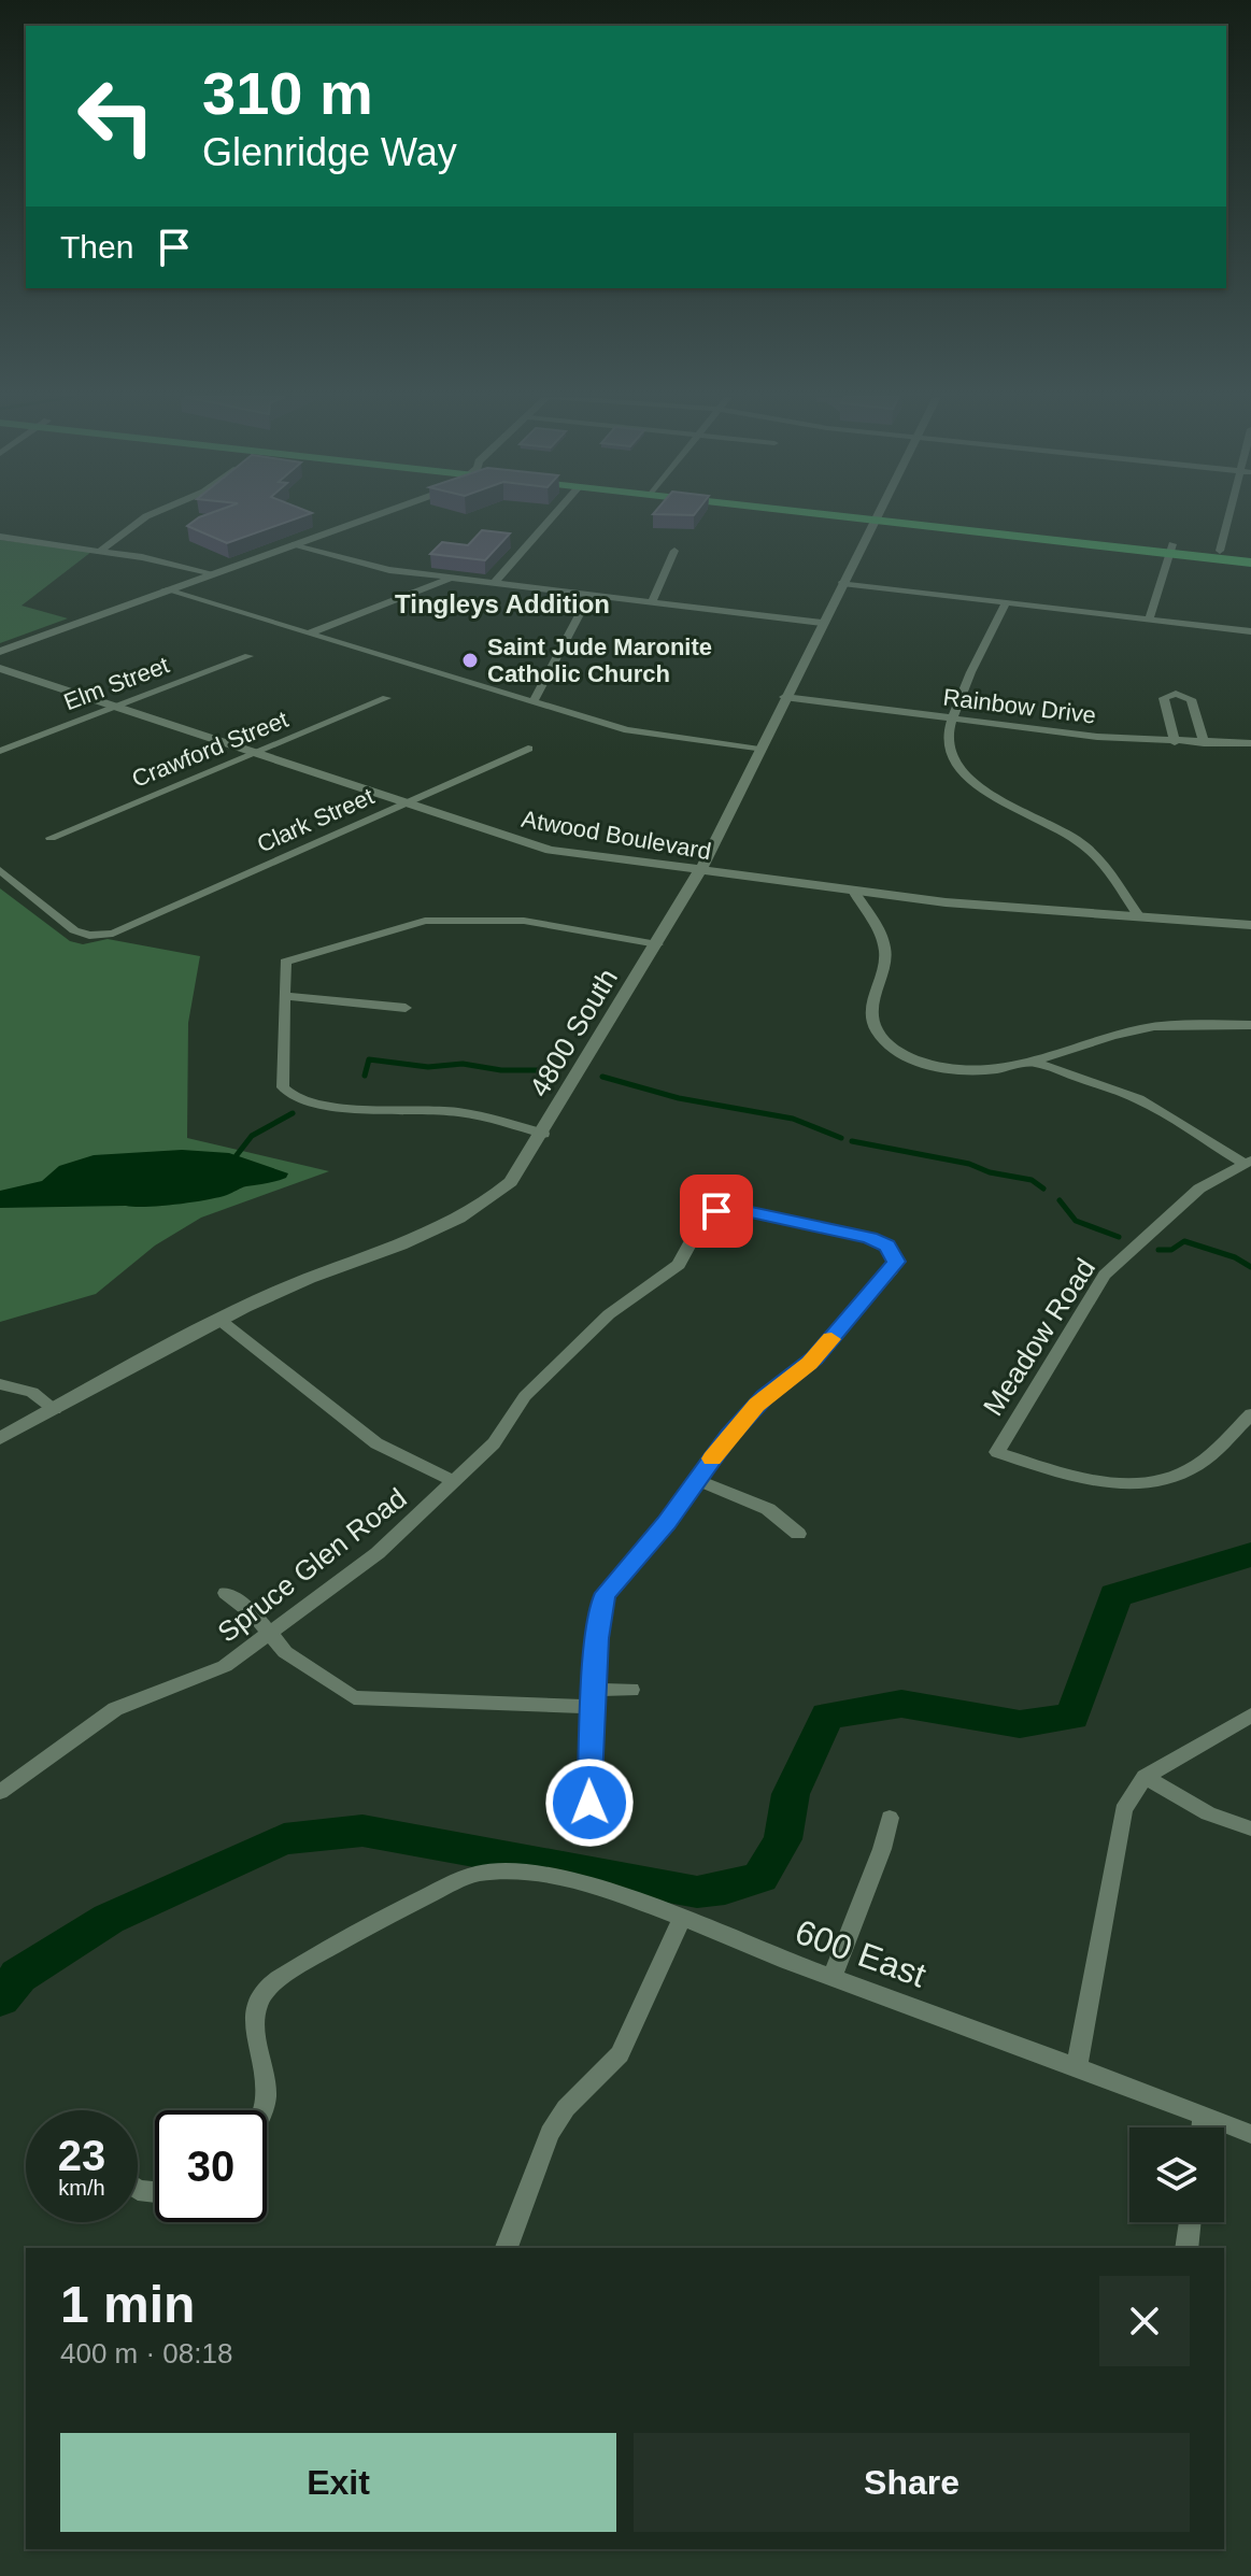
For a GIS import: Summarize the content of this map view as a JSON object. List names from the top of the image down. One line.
{"streets":{"street":["Elm Street","Rainbow Drive","Crawford Street","Clark Street","Atwood Boulevard","4800 South","Meadow Road","Spruce Glen Road","600 East"]},"crossings":[["Elm Street","Atwood Boulevard"],["Rainbow Drive","4800 South"],["Crawford Street","Atwood Boulevard"],["Clark Street","Atwood Boulevard"],["Atwood Boulevard","4800 South"]],"districts":["Tingleys Addition"],"places":["Saint Jude Maronite Catholic Church"],"page":{"turn":["310 m","Glenridge Way"],"then":"Then","speed":"23 km/h","limit":"30","heading":["1 min","400 m · 08:18"],"buttons":["Exit","Share"]}}
